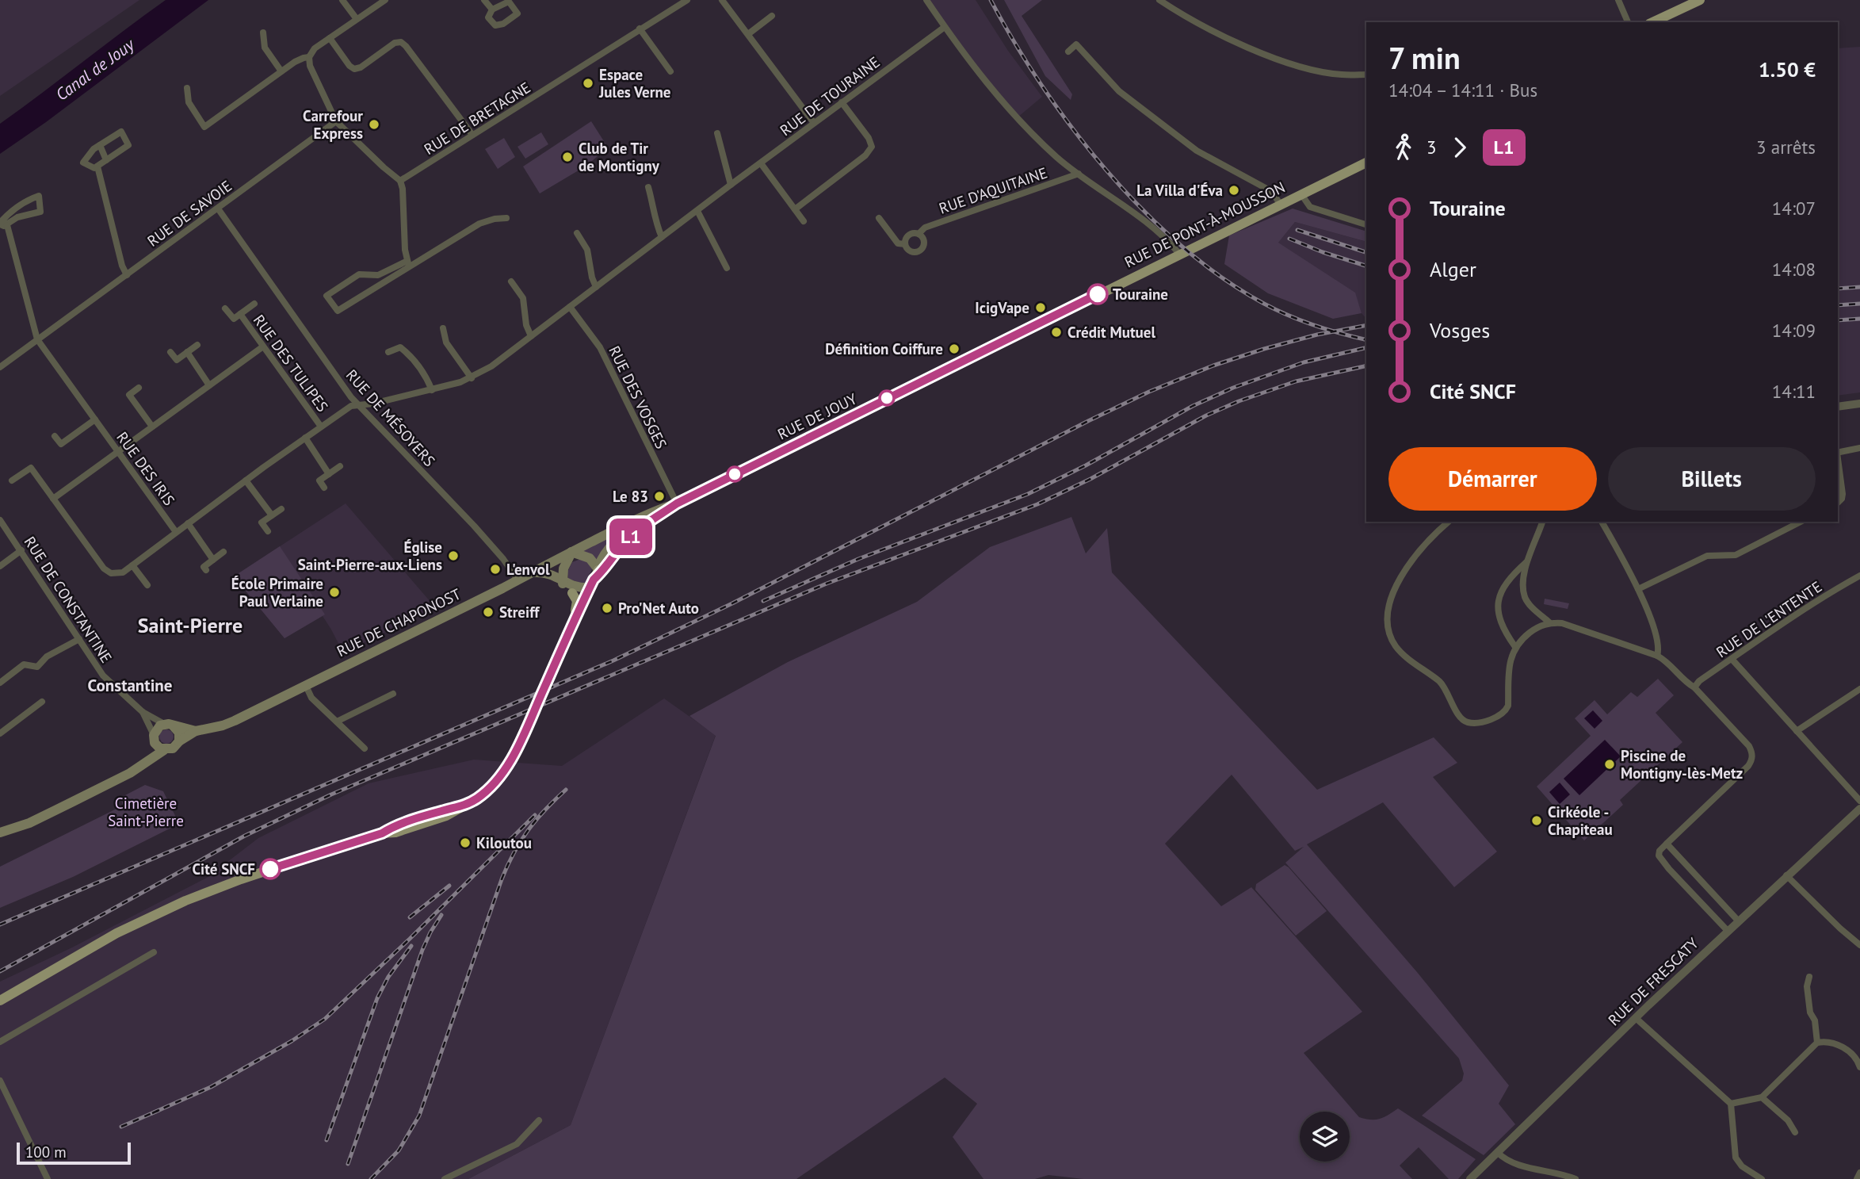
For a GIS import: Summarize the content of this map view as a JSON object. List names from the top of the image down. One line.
{"streets":{"main road":["RUE DE PONT-À-MOUSSON","RUE DE JOUY","RUE DE CHAPONOST"],"street":["RUE DE TOURAINE","RUE DE BRETAGNE","RUE D'AQUITAINE","RUE DE SAVOIE","RUE DES TULIPES","RUE DES VOSGES","RUE DE MÉSOYERS","RUE DES IRIS","RUE DE CONSTANTINE","RUE DE L'ENTENTE","RUE DE FRESCATY"]},"crossings":[["RUE DE TOURAINE","RUE DES TULIPES"],["RUE DE TOURAINE","RUE DES VOSGES"],["RUE DE TOURAINE","RUE DE MÉSOYERS"],["RUE DE TOURAINE","RUE DES IRIS"],["RUE DE SAVOIE","RUE DE MÉSOYERS"],["RUE DE SAVOIE","RUE DES IRIS"],["RUE DE PONT-À-MOUSSON","RUE DE JOUY"],["RUE DES VOSGES","RUE DE JOUY"],["RUE DE JOUY","RUE DE CHAPONOST"],["RUE DE MÉSOYERS","RUE DE CHAPONOST"],["RUE DE CONSTANTINE","RUE DE CHAPONOST"]],"districts":["Saint-Pierre","Constantine"],"water":["Canal de Jouy"],"parks":["Cimetière Saint-Pierre"],"places":["Espace Jules Verne","Carrefour Express","Club de Tir de Montigny","La Villa d'Éva","Touraine","IcigVape","Crédit Mutuel","Définition Coiffure","Le 83","Église Saint-Pierre-aux-Liens","L'envol","École Primaire Paul Verlaine","Pro'Net Auto","Streiff","Piscine de Montigny-lès-Metz","Cirkéole - Chapiteau","Kiloutou","Cité SNCF"],"lines":["bus line L1"],"scale_bar":"100 m","page":{"on_map":"L1","heading":["7 min","14:04 – 14:11 · Bus","1.50 €"],"legs":["3","L1","3 arrêts"],"list":[{"name":"Touraine","value":"14:07"},{"name":"Alger","value":"14:08"},{"name":"Vosges","value":"14:09"},{"name":"Cité SNCF","value":"14:11"}],"buttons":["Démarrer","Billets"],"scale":"100 m"}}
